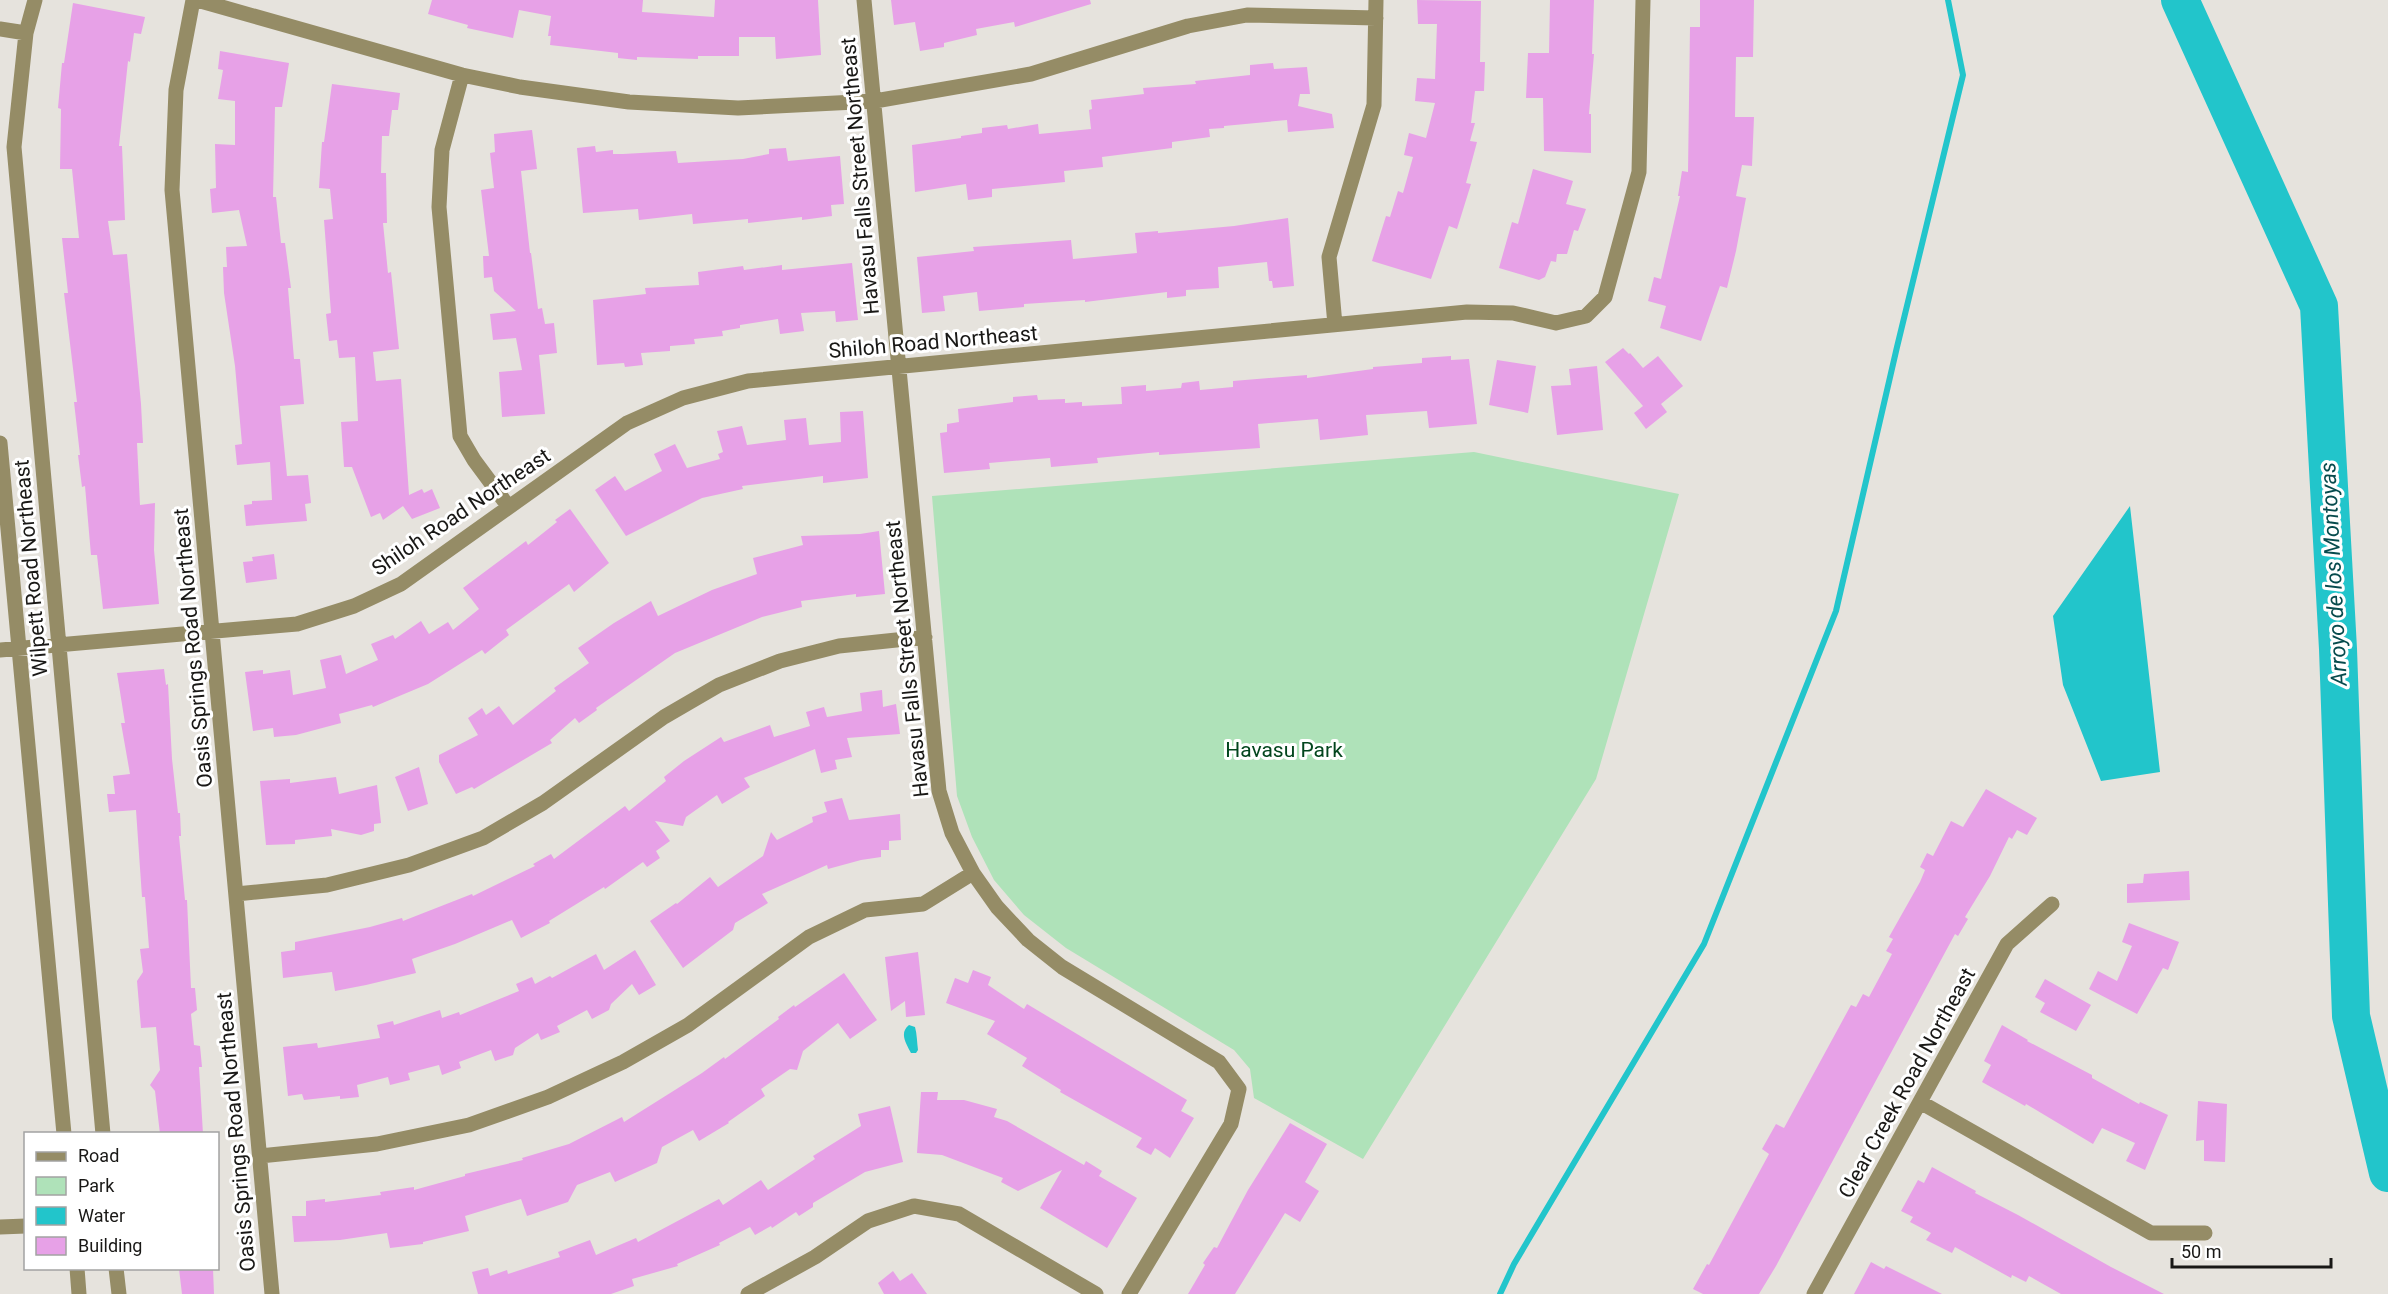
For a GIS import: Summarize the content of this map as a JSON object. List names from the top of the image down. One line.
{"streets":{"street":["Havasu Falls Street Northeast","Shiloh Road Northeast","Wilpett Road Northeast","Oasis Springs Road Northeast","Clear Creek Road Northeast"]},"crossings":[["Havasu Falls Street Northeast","Shiloh Road Northeast"],["Shiloh Road Northeast","Wilpett Road Northeast"],["Shiloh Road Northeast","Oasis Springs Road Northeast"]],"water":["Arroyo de los Montoyas"],"parks":["Havasu Park"],"legend":["Road","Park","Water","Building"],"scale_bar":"50 m"}
